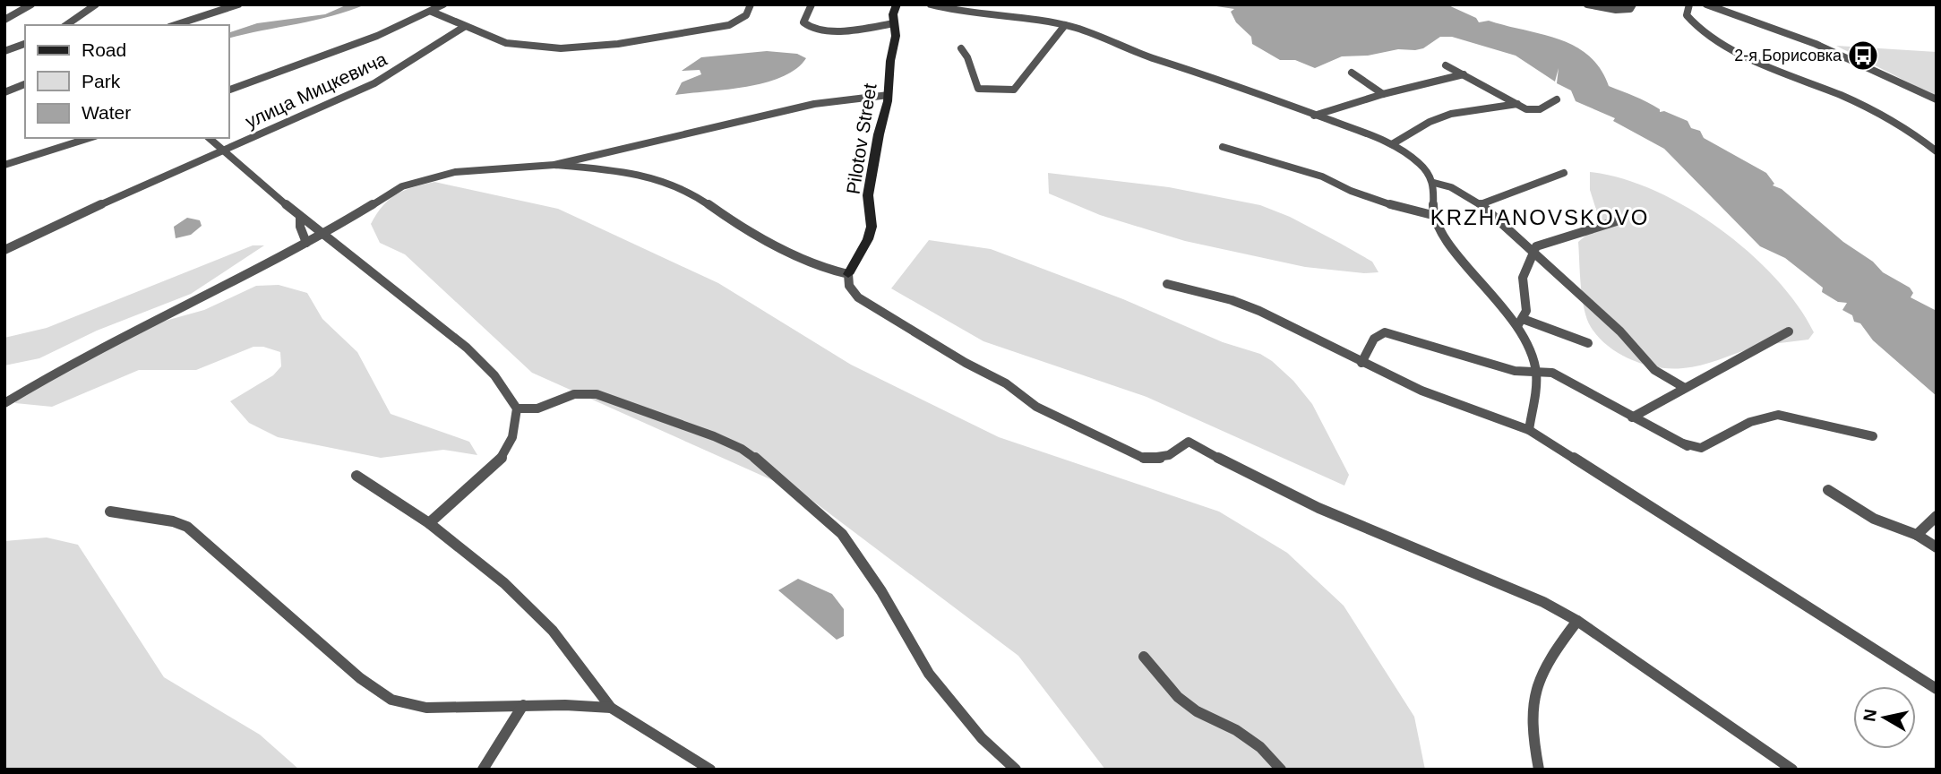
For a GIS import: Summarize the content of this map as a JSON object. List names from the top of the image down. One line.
{"streets":{"street":["улица Мицкевича","Pilotov Street"]},"districts":["KRZHANOVSKOVO"],"places":{"bus stop":["2-я Борисовка"]},"legend":["Road","Park","Water"],"north":"left"}
